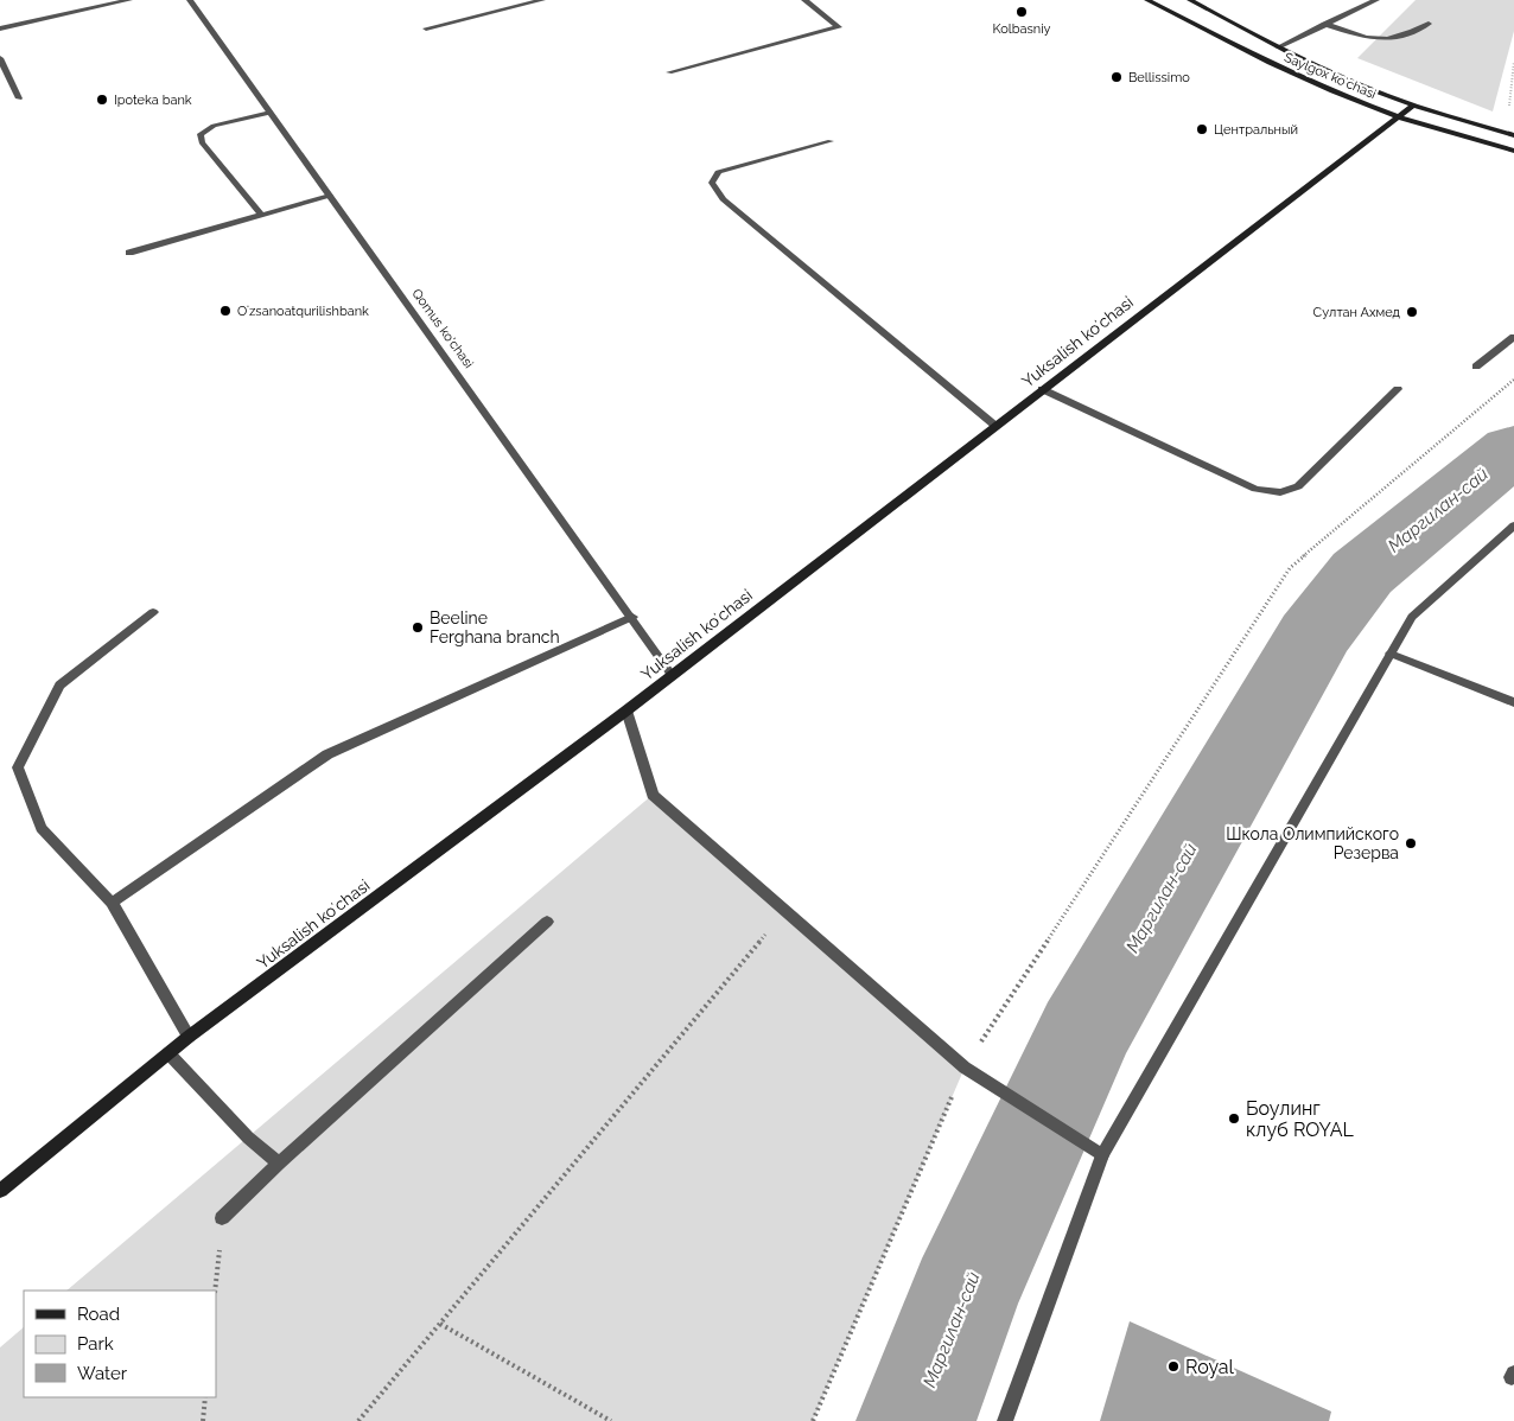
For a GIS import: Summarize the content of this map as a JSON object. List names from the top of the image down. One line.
{"streets":{"main road":["Saylgox koʻchasi","Yuksalish koʻchasi"],"street":["Qomus ko'chasi"]},"crossings":[["Saylgox koʻchasi","Yuksalish koʻchasi"],["Qomus ko'chasi","Yuksalish koʻchasi"]],"water":["Маргилан-сай"],"places":["Kolbasniy","Bellissimo","Ipoteka bank","Центральный","Oʻzsanoatqurilishbank","Султан Ахмед","Beeline Ferghana branch","Школа Олимпийского Резерва","Боулинг клуб ROYAL","Royal"],"legend":["Road","Park","Water"]}
